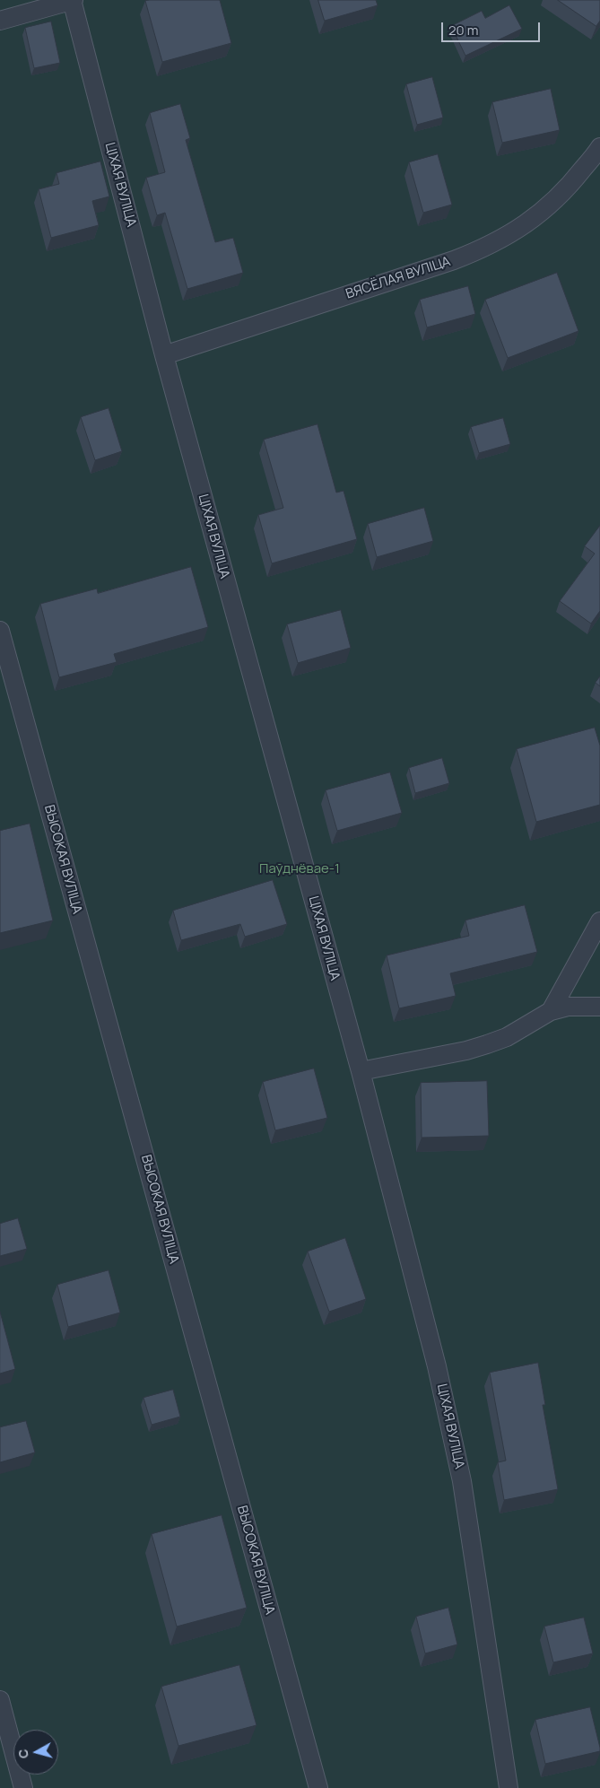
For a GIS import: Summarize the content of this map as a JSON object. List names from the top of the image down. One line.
{"streets":{"lane":["ЦІХАЯ ВУЛІЦА","ВЯСЁЛАЯ ВУЛІЦА","ВЫСОКАЯ ВУЛІЦА"]},"crossings":[["ЦІХАЯ ВУЛІЦА","ВЯСЁЛАЯ ВУЛІЦА"]],"parks":["Паўднёвае-1"],"scale_bar":"20 m","north":"left"}
